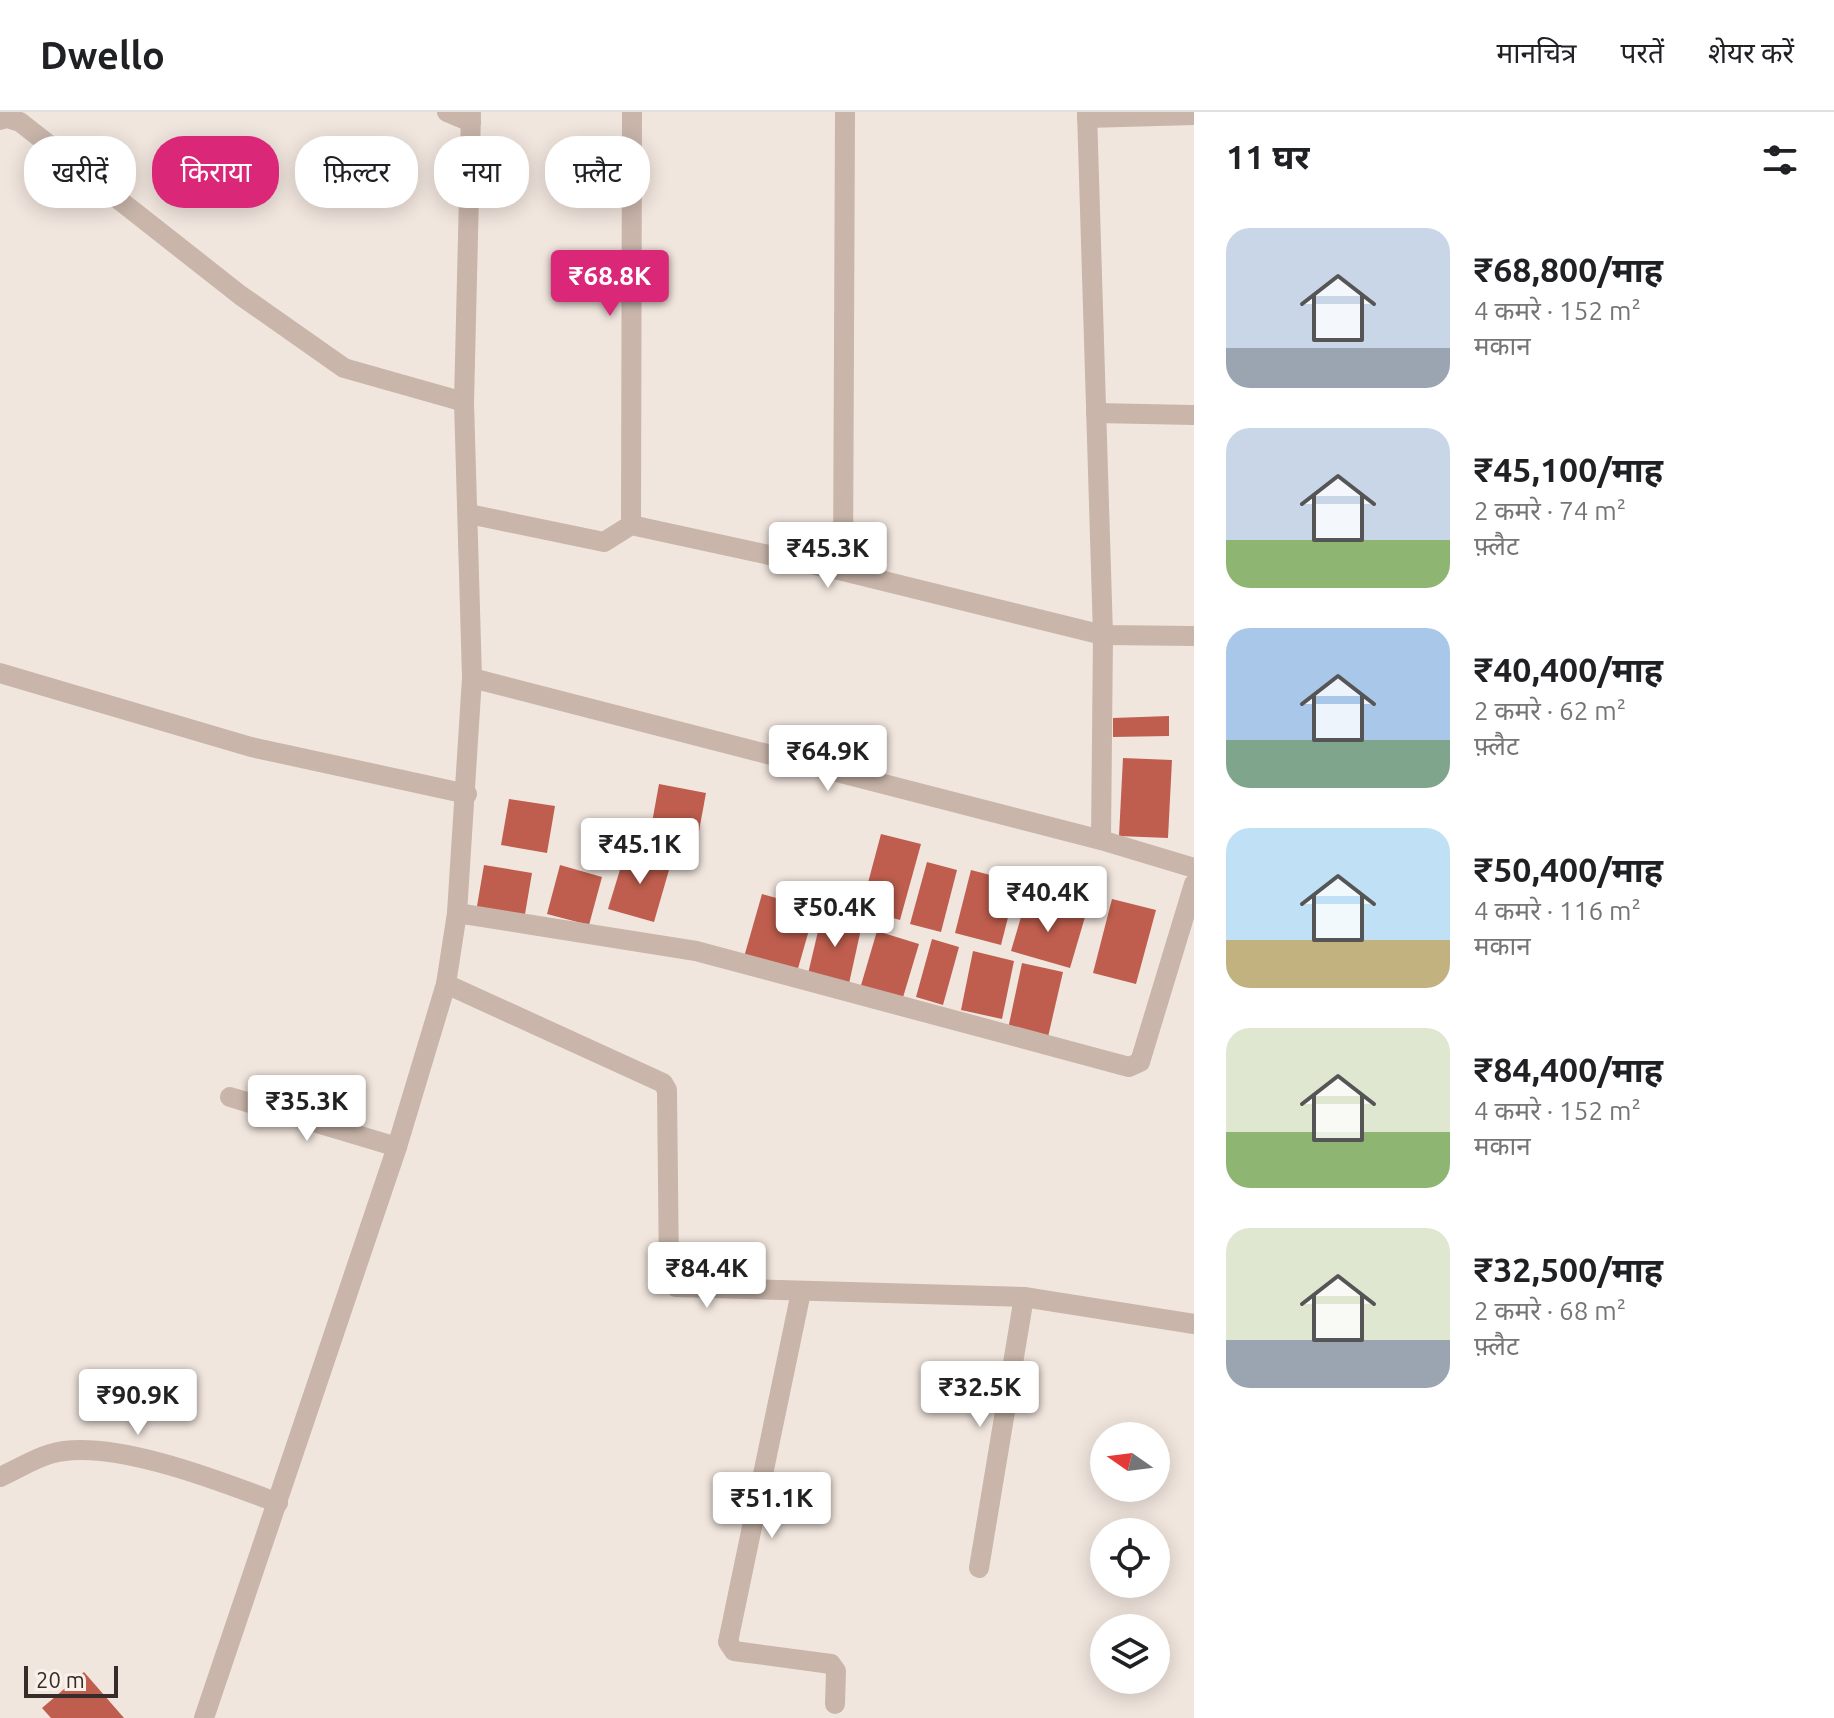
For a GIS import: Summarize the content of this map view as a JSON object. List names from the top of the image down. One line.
{"scale_bar":"20 m","north":"left","page":{"header":"Dwello","nav":["मानचित्र","परतें","शेयर करें"],"heading":"11 घर","chip":["खरीदें","किराया","फ़िल्टर","नया","फ़्लैट"],"list":[{"name":"₹68,800/माह","note":"4 कमरे · 152 m² · मकान"},{"name":"₹45,100/माह","note":"2 कमरे · 74 m² · फ़्लैट"},{"name":"₹40,400/माह","note":"2 कमरे · 62 m² · फ़्लैट"},{"name":"₹50,400/माह","note":"4 कमरे · 116 m² · मकान"},{"name":"₹84,400/माह","note":"4 कमरे · 152 m² · मकान"},{"name":"₹32,500/माह","note":"2 कमरे · 68 m² · फ़्लैट"}],"price":["₹68.8K","₹45.3K","₹64.9K","₹45.1K","₹40.4K","₹50.4K","₹35.3K","₹84.4K","₹32.5K","₹90.9K","₹51.1K"],"scale":"20 m"}}
